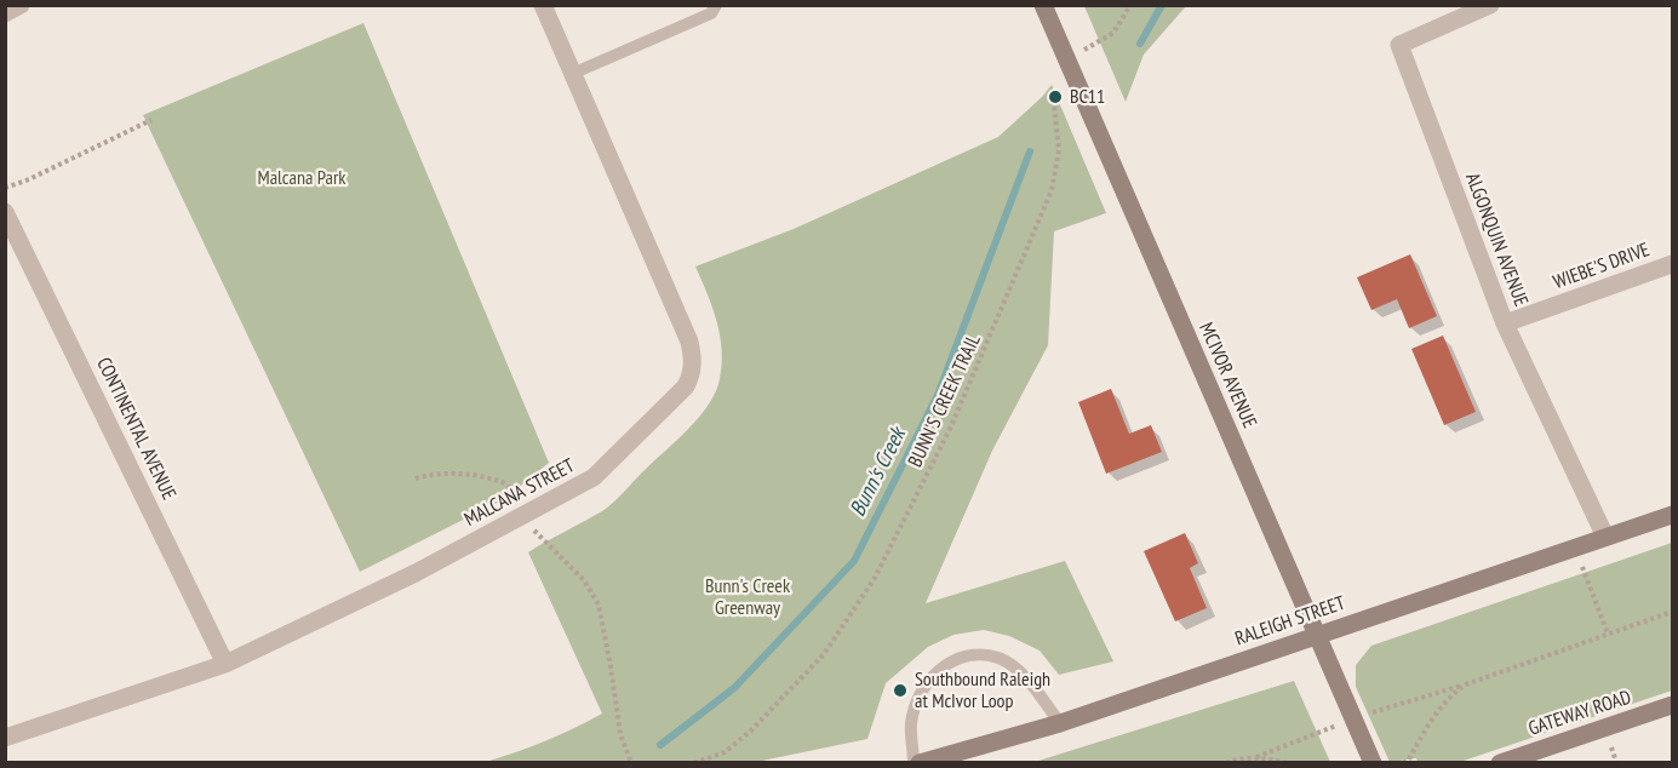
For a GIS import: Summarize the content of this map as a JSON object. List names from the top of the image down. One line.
{"streets":{"street":["ALGONQUIN AVENUE","WIEBE'S DRIVE","MCIVOR AVENUE","CONTINENTAL AVENUE","MALCANA STREET","RALEIGH STREET","GATEWAY ROAD"],"path":["BUNN'S CREEK TRAIL"]},"crossings":[["ALGONQUIN AVENUE","WIEBE'S DRIVE"],["ALGONQUIN AVENUE","RALEIGH STREET"],["MCIVOR AVENUE","BUNN'S CREEK TRAIL"],["MCIVOR AVENUE","RALEIGH STREET"],["CONTINENTAL AVENUE","MALCANA STREET"]],"water":["Bunn's Creek"],"parks":["Malcana Park","Bunn's Creek Greenway"],"places":["BC11","Southbound Raleigh at McIvor Loop"]}
